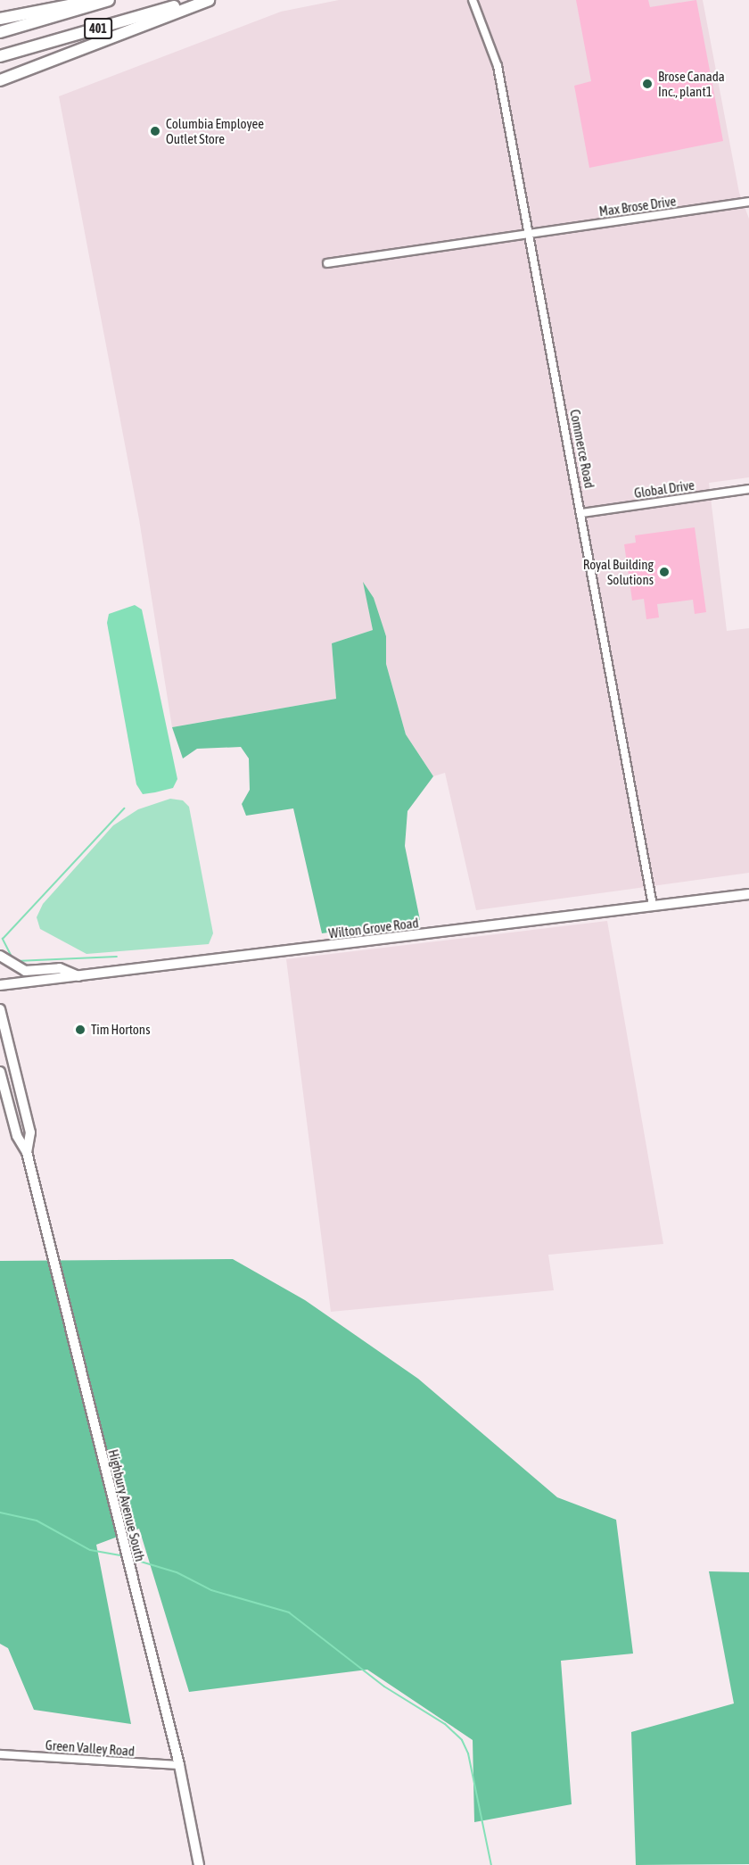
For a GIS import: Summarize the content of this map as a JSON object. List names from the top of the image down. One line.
{"streets":{"highway":["401"],"main road":["Wilton Grove Road","Highbury Avenue South"],"street":["Max Brose Drive","Commerce Road","Global Drive","Green Valley Road"]},"crossings":[["Max Brose Drive","Commerce Road"],["Commerce Road","Global Drive"],["Commerce Road","Wilton Grove Road"],["Highbury Avenue South","Green Valley Road"]],"places":["Brose Canada Inc., plant1","Columbia Employee Outlet Store","Royal Building Solutions","Tim Hortons"]}
